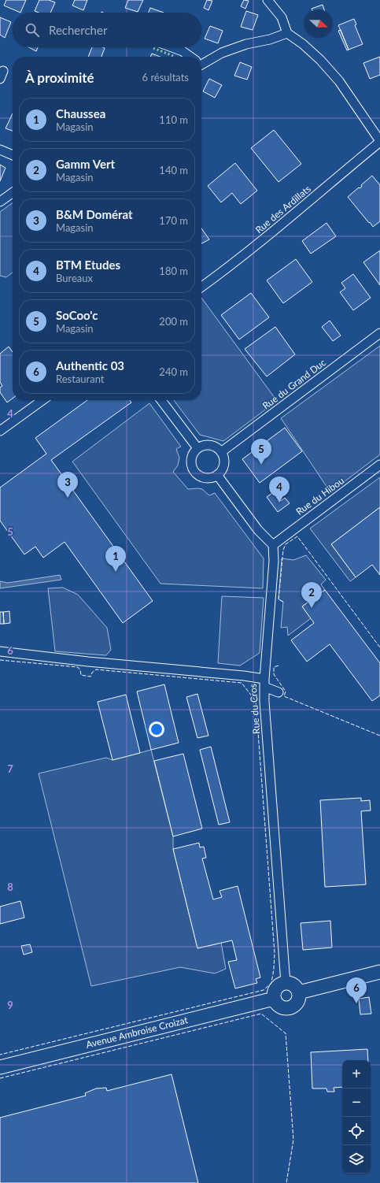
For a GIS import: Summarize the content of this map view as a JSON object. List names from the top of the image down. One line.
{"streets":{"main road":["Avenue Ambroise Croizat"],"street":["Rue des Ardillats","Rue du Grand Duc","Rue du Hibou","Rue du Cros"]},"crossings":[["Rue du Cros","Avenue Ambroise Croizat"]],"north":"right","page":{"search":"Rechercher","heading":["À proximité","6 résultats"],"list":[{"mark":"1","name":"Chaussea","note":"Magasin","value":"110 m"},{"mark":"2","name":"Gamm Vert","note":"Magasin","value":"140 m"},{"mark":"3","name":"B&M Domérat","note":"Magasin","value":"170 m"},{"mark":"4","name":"BTM Etudes","note":"Bureaux","value":"180 m"},{"mark":"5","name":"SoCoo'c","note":"Magasin","value":"200 m"},{"mark":"6","name":"Authentic 03","note":"Restaurant","value":"240 m"}],"pins":["5","3","4","1","2","6"],"map_buttons":["+","−"]},"grid":{"rows":["4","5","6","7","8","9"]}}
